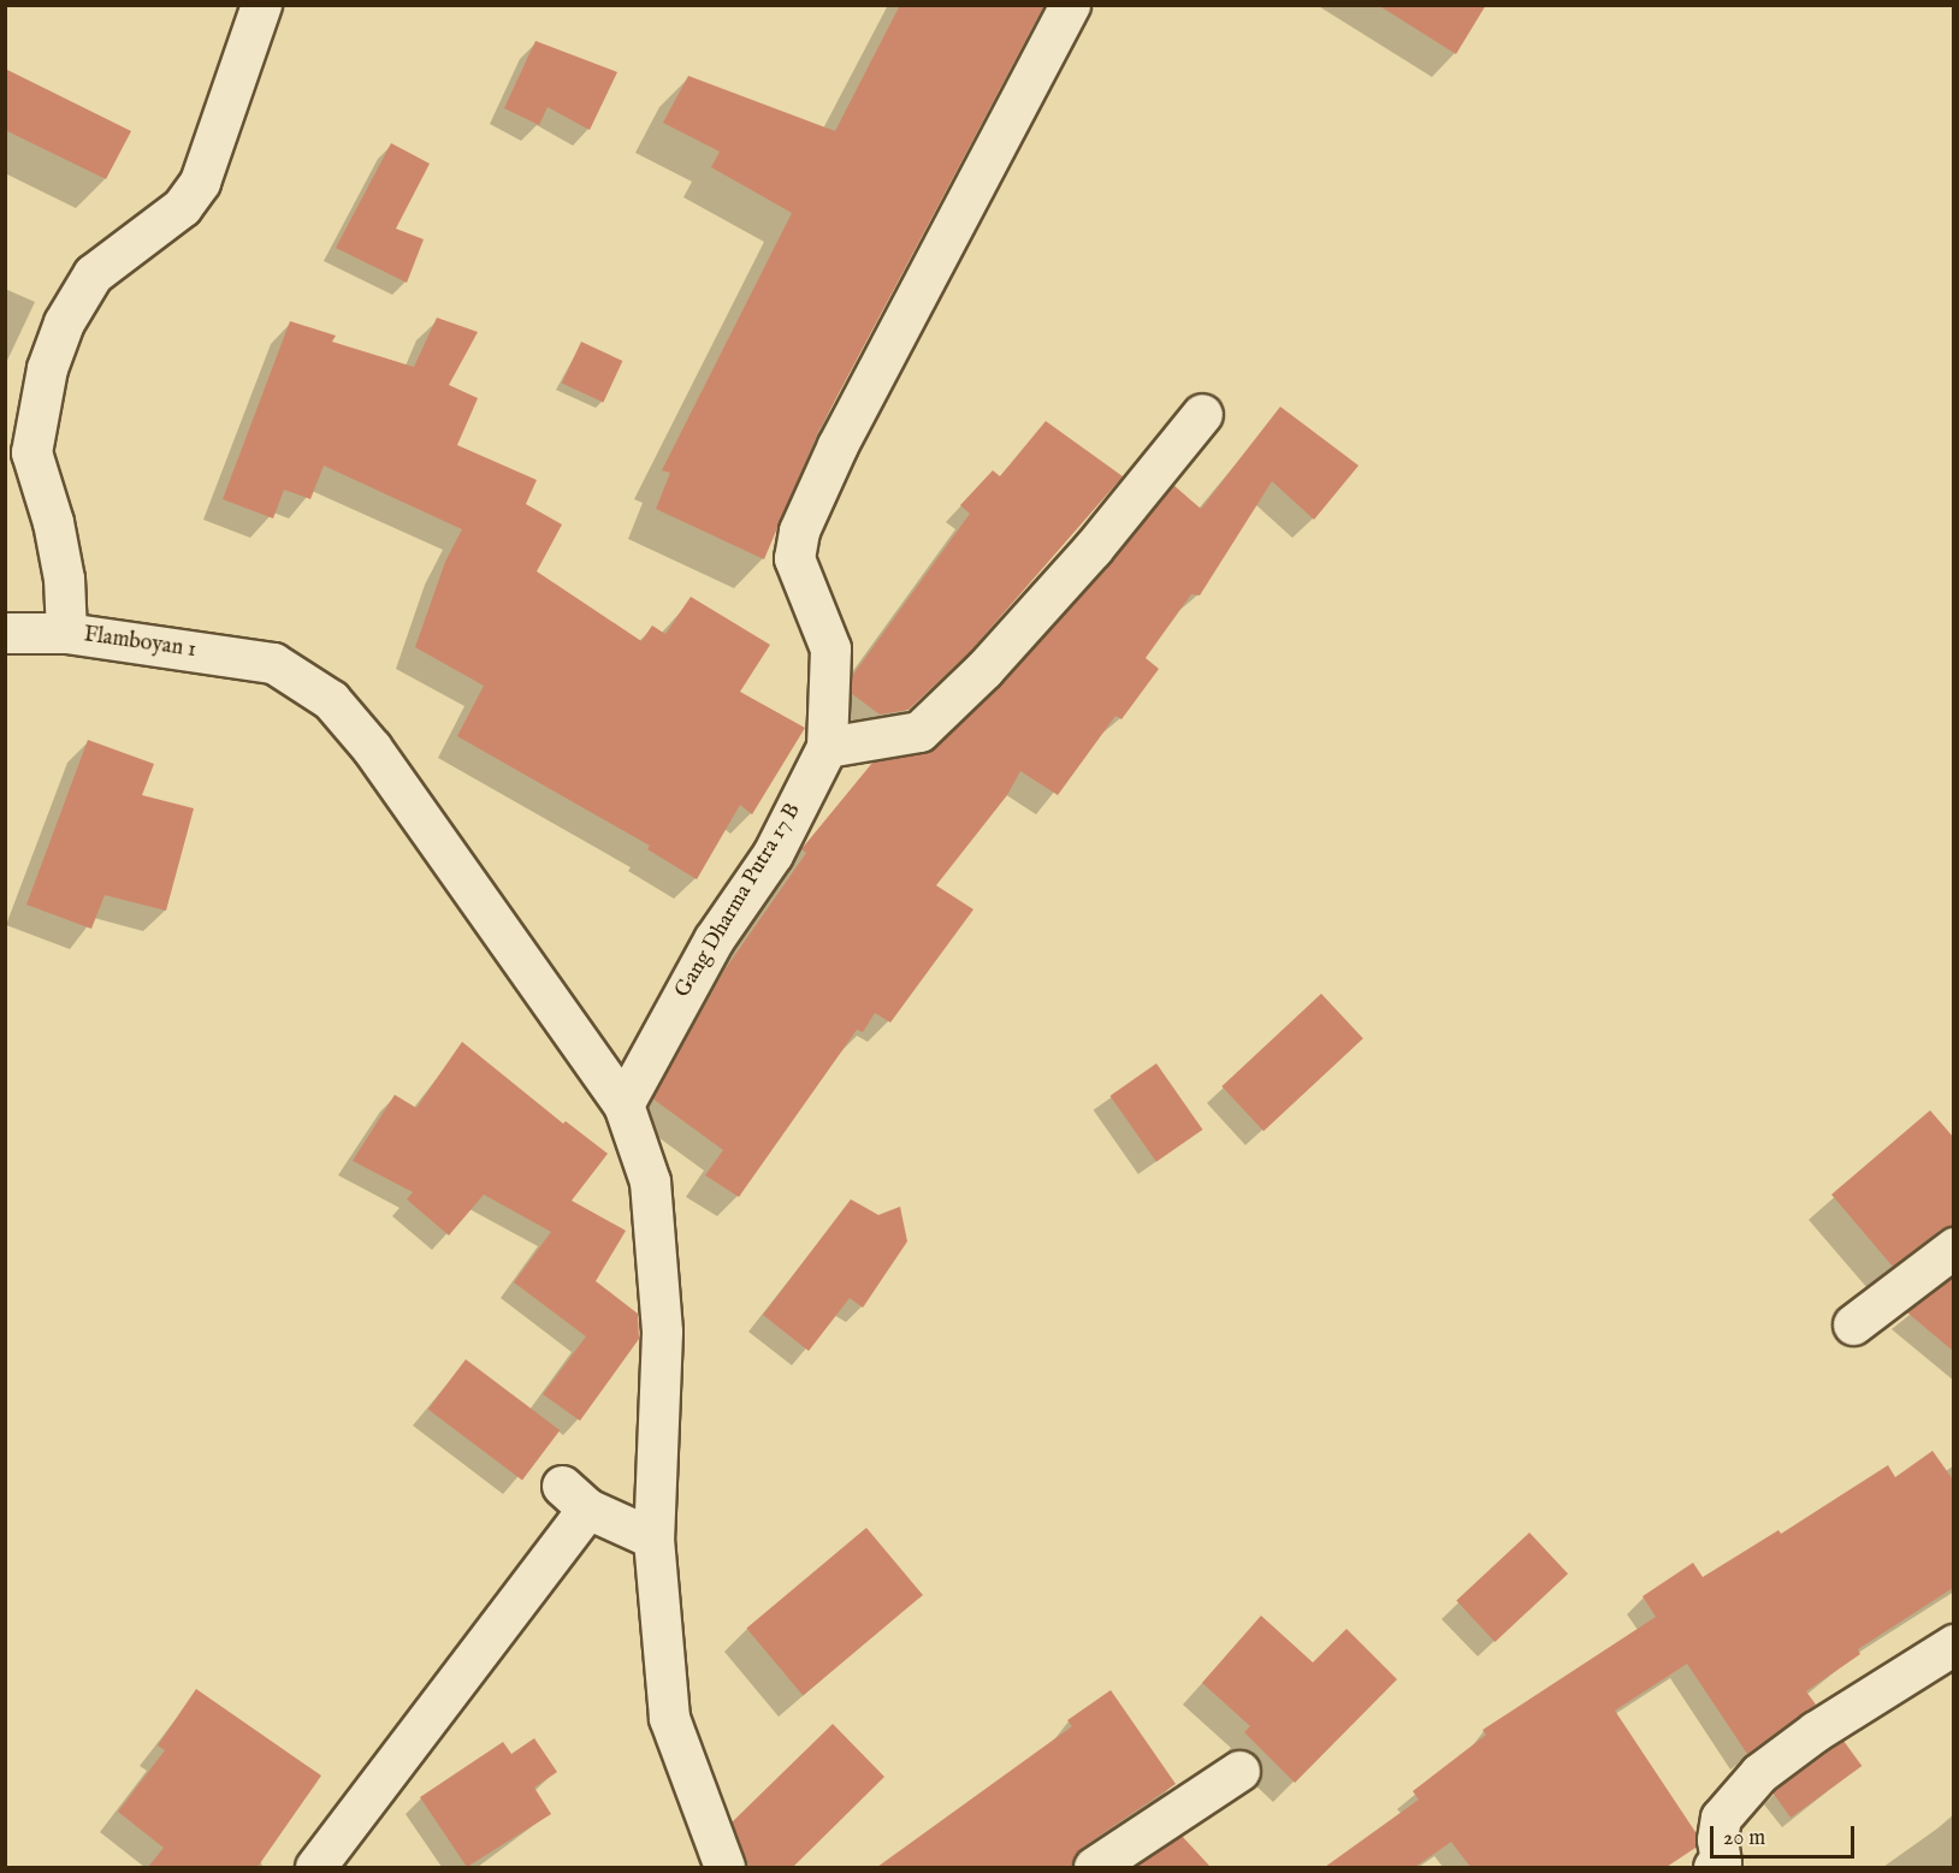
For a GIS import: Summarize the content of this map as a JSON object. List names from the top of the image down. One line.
{"streets":{"street":["Flamboyan 1","Gang Dharma Putra 17 B"]},"crossings":[["Flamboyan 1","Gang Dharma Putra 17 B"]],"scale_bar":"20 m"}
